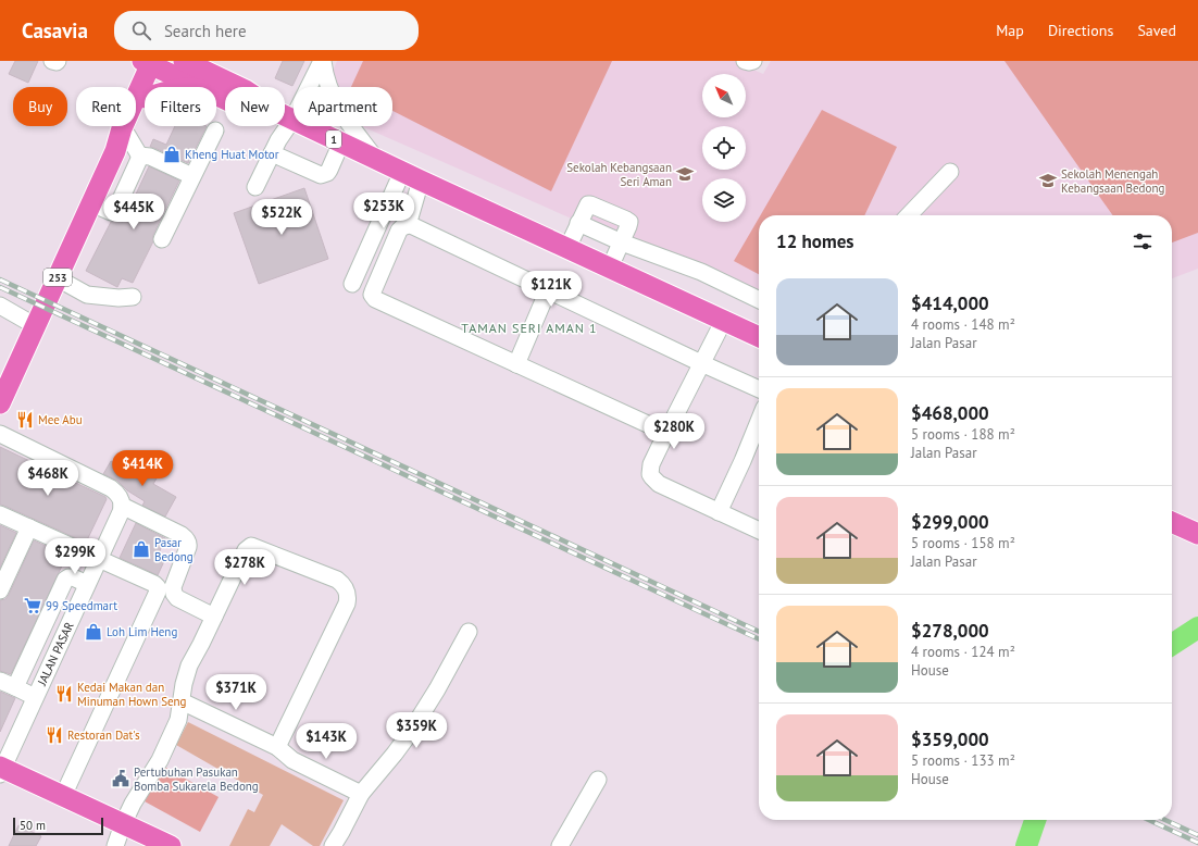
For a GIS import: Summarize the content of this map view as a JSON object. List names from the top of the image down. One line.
{"streets":{"main road":["1","253"],"street":["JALAN PASAR"]},"crossings":[["1","253"]],"districts":["TAMAN SERI AMAN 1"],"places":{"shop":["Kheng Huat Motor","Pasar Bedong","Loh Lim Heng"],"school or university":["Sekolah Kebangsaan Seri Aman","Sekolah Menengah Kebangsaan Bedong"],"restaurant":["Mee Abu","Kedai Makan dan Minuman Hown Seng","Restoran Dat's"],"supermarket":["99 Speedmart"],"public building":["Pertubuhan Pasukan Bomba Sukarela Bedong"]},"scale_bar":"50 m","north":"top left","page":{"header":"Casavia","search":"Search here","nav":["Map","Directions","Saved"],"chip":["Buy","Rent","Filters","New","Apartment"],"price":["$253K","$445K","$522K","$121K","$280K","$414K","$468K","$299K","$278K","$371K","$359K","$143K"],"heading":"12 homes","list":[{"name":"$414,000","note":"4 rooms · 148 m² · Jalan Pasar"},{"name":"$468,000","note":"5 rooms · 188 m² · Jalan Pasar"},{"name":"$299,000","note":"5 rooms · 158 m² · Jalan Pasar"},{"name":"$278,000","note":"4 rooms · 124 m² · House"},{"name":"$359,000","note":"5 rooms · 133 m² · House"}],"scale":"50 m"}}
